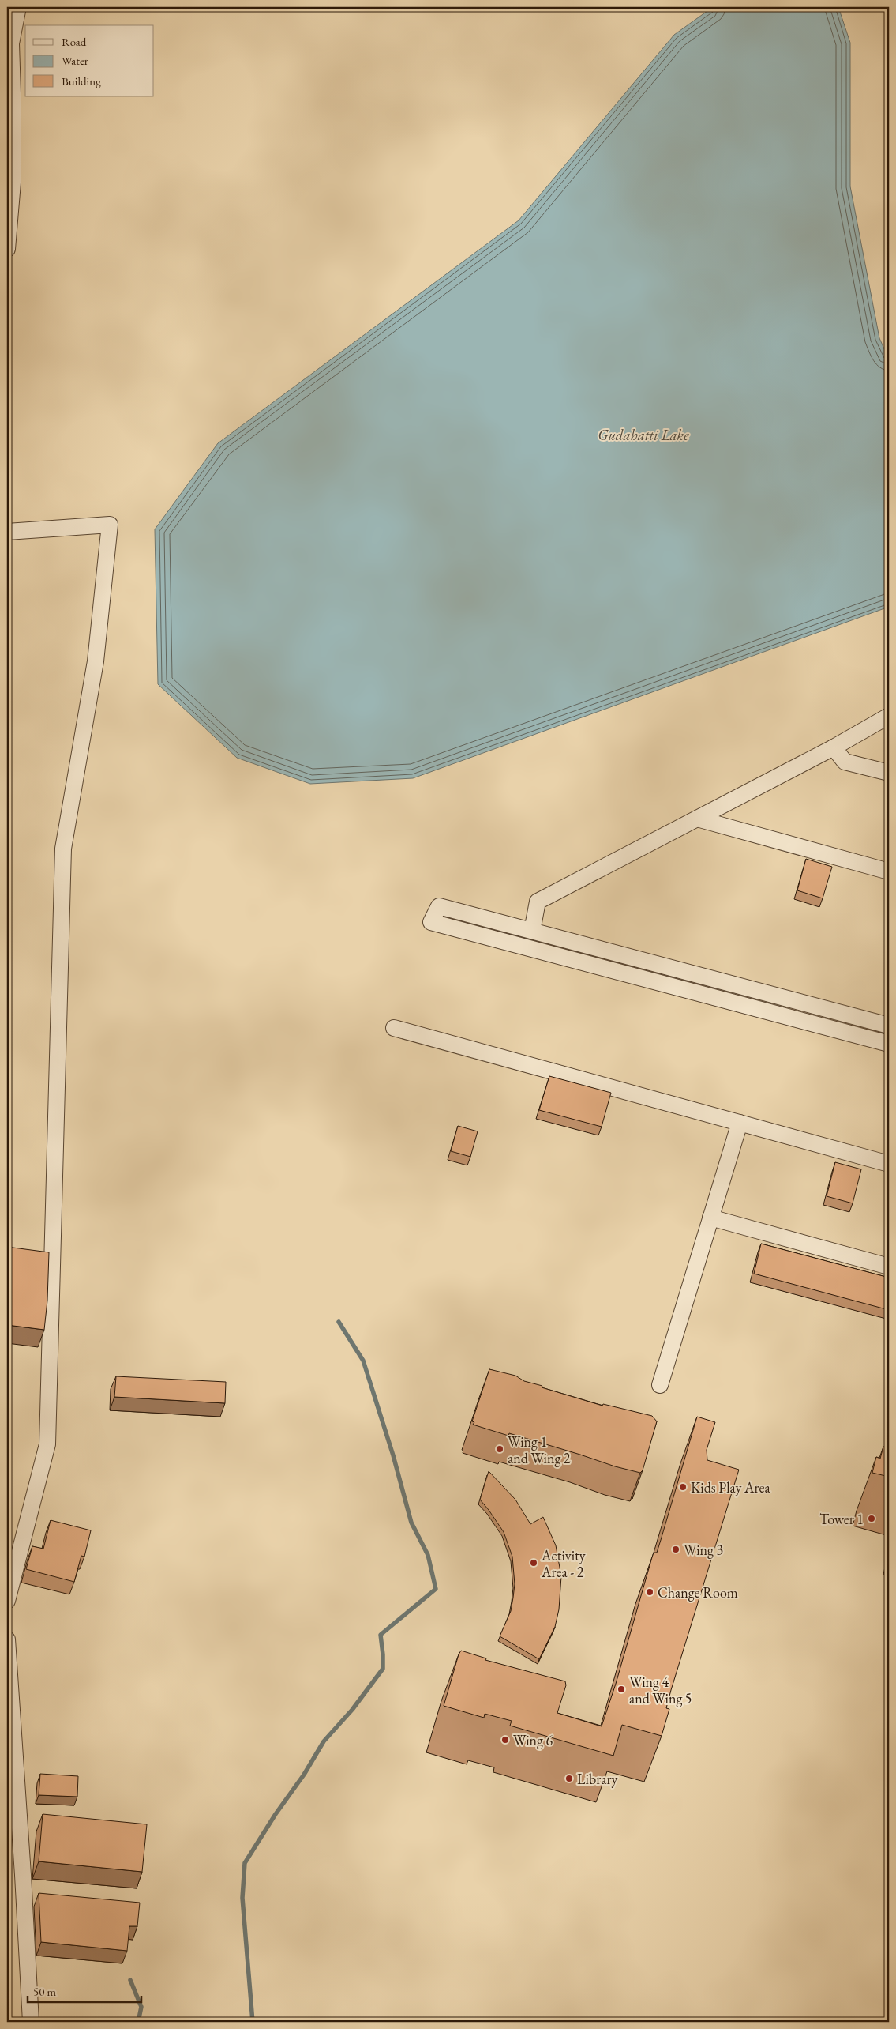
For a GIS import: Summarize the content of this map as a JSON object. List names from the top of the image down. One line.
{"water":["Gudahatti Lake"],"places":["Wing 1 and Wing 2","Kids Play Area","Tower 1","Wing 3","Activity Area - 2","Change Room","Wing 4 and Wing 5","Wing 6","Library"],"legend":["Road","Water","Building"],"scale_bar":"50 m"}
